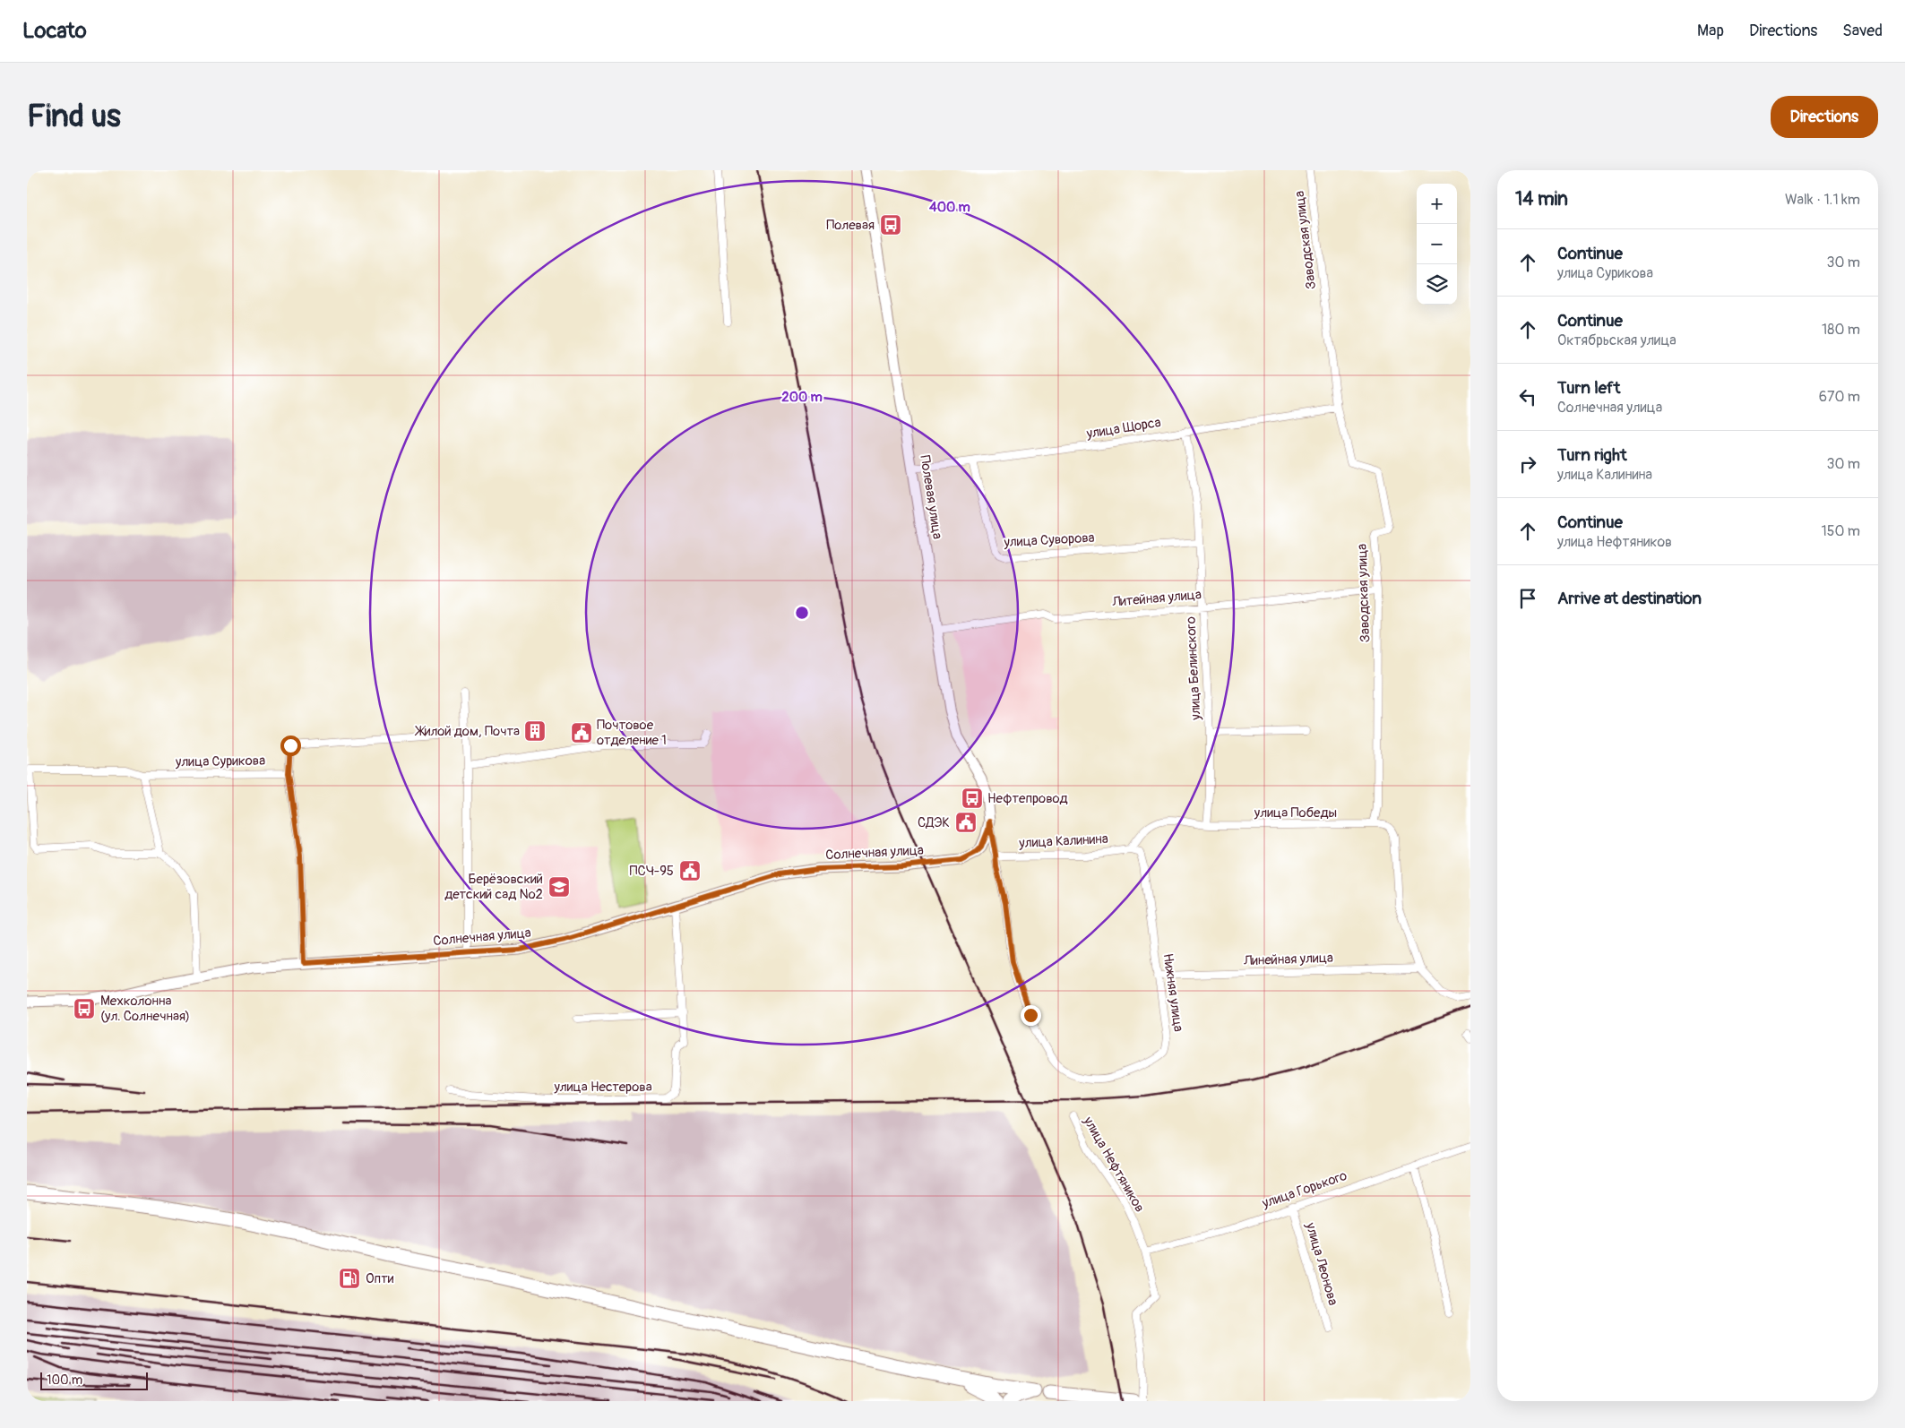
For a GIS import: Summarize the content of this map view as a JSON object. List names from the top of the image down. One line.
{"streets":{"street":["Заводская улица","улица Щорса","Полевая улица","улица Суворова","Литейная улица","улица Белинского","улица Сурикова","улица Победы","улица Калинина","Солнечная улица","Линейная улица","Нижняя улица","улица Нестерова","улица Нефтяников","улица Горького","улица Леонова"]},"crossings":[["Заводская улица","улица Щорса"],["Заводская улица","Литейная улица"],["Заводская улица","улица Победы"],["улица Щорса","Полевая улица"],["улица Щорса","улица Суворова"],["улица Щорса","улица Белинского"],["Полевая улица","Литейная улица"],["Полевая улица","Солнечная улица"],["улица Суворова","улица Белинского"],["Литейная улица","улица Белинского"],["улица Белинского","улица Победы"],["улица Победы","Линейная улица"],["улица Калинина","Нижняя улица"],["Солнечная улица","улица Нестерова"],["Линейная улица","Нижняя улица"],["улица Нефтяников","улица Горького"],["улица Горького","улица Леонова"]],"places":{"bus stop":["Полевая","Нефтепровод","Мехколонна (ул. Солнечная)"],"building":["Жилой дом, Почта"],"public building":["Почтовое отделение 1","СДЭК","ПСЧ-95"],"school or university":["Берёзовский детский сад №2"],"fuel station":["Опти"]},"scale_bar":"100 m","page":{"header":"Locato","nav":["Map","Directions","Saved"],"buttons":"Directions","title":"Find us","heading":["14 min","Walk · 1.1 km"],"map_buttons":["+","−"],"list":[["Continue","улица Сурикова","30 m"],["Continue","Октябрьская улица","180 m"],["Turn left","Солнечная улица","670 m"],["Turn right","улица Калинина","30 m"],["Continue","улица Нефтяников","150 m"],"Arrive at destination"],"scale":"100 m"},"rings":["400 m","200 m"]}
